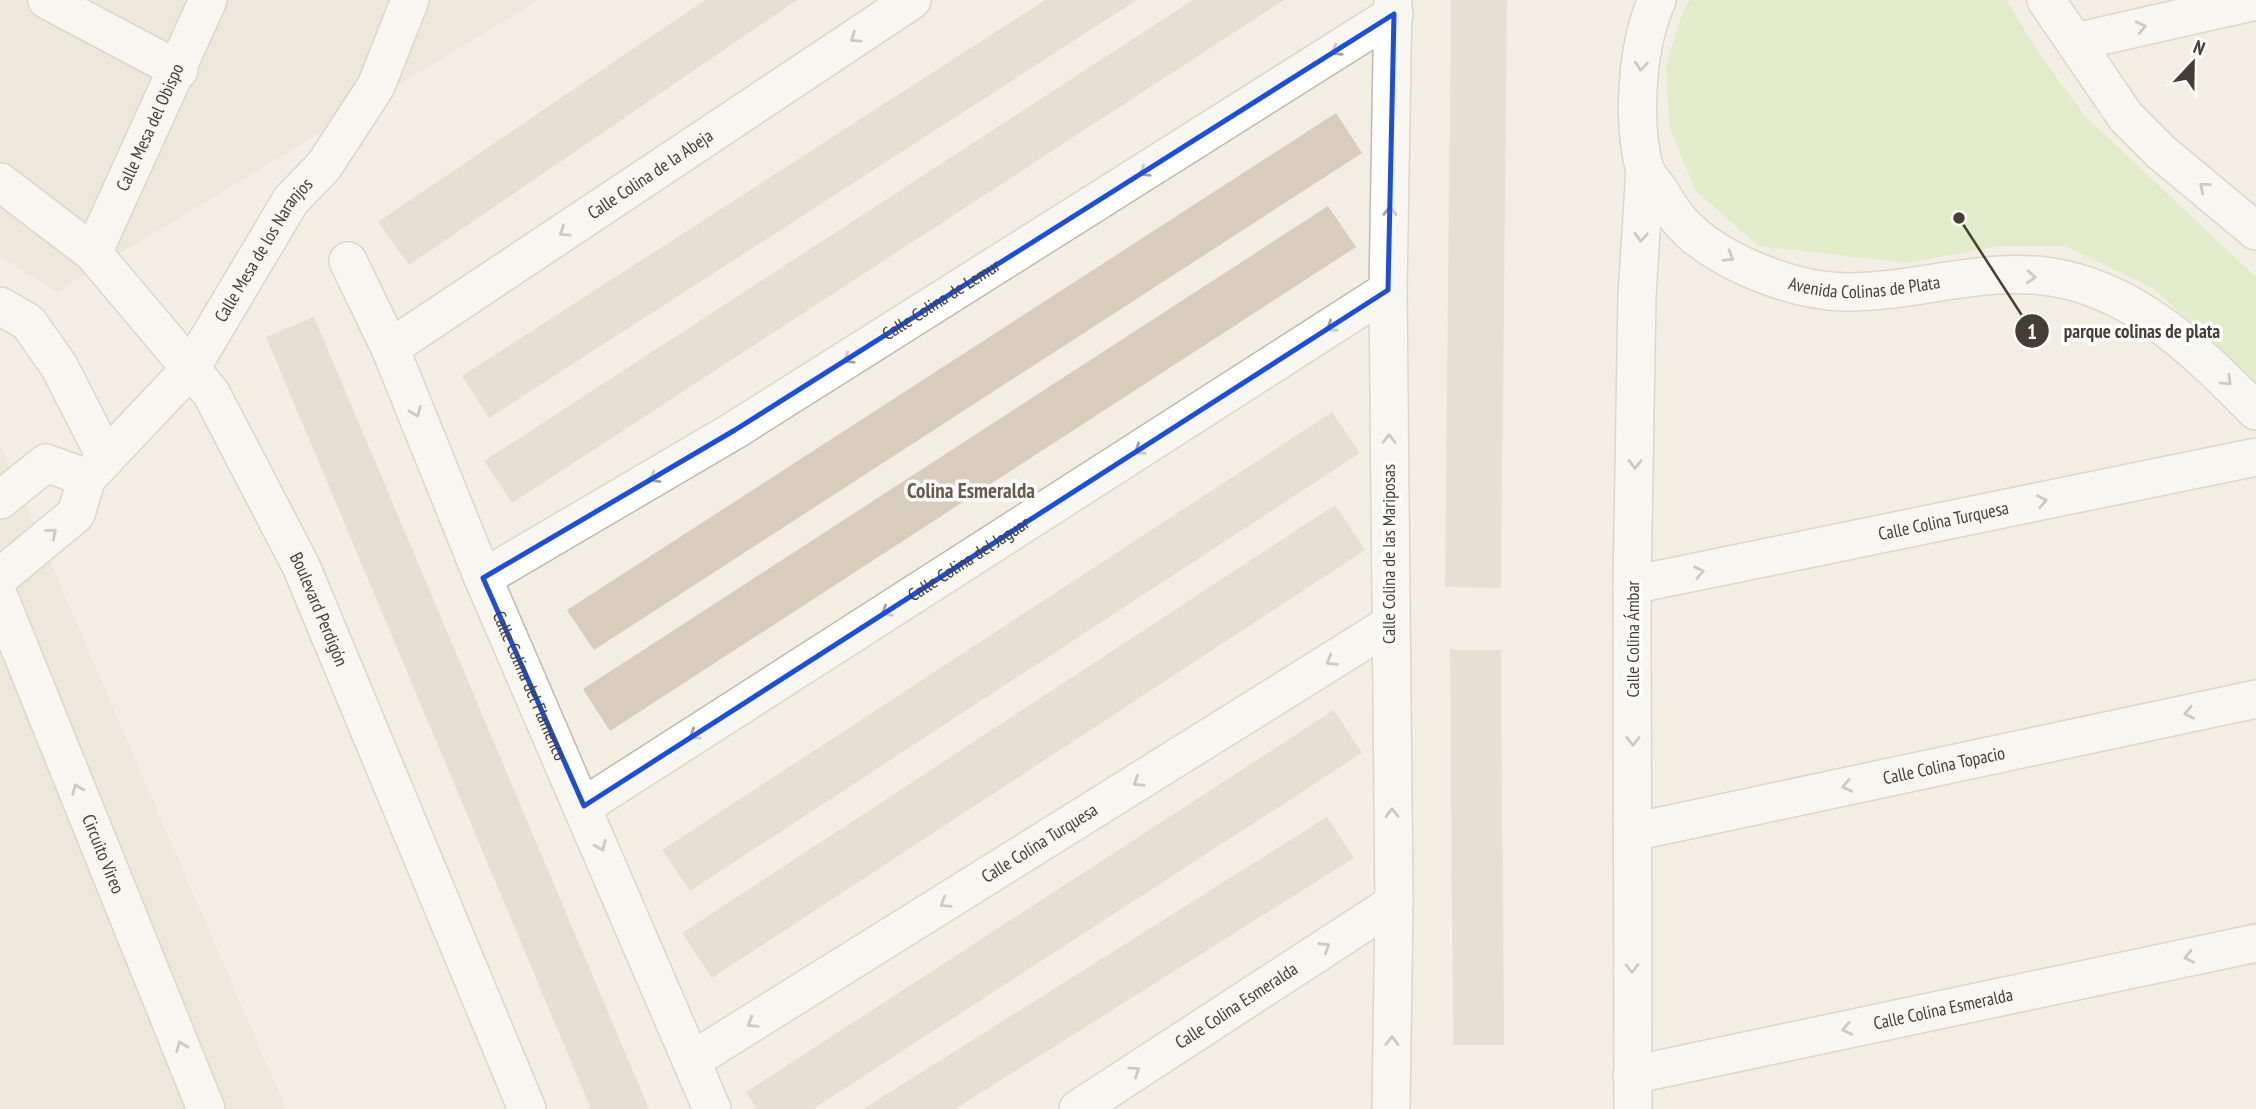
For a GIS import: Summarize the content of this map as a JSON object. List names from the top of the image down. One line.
{"streets":{"street":["Calle Mesa del Obispo","Calle Colina de la Abeja","Calle Mesa de los Naranjos","Avenida Colinas de Plata","Calle Colina de Lemur","Calle Colina Turquesa","Calle Colina de las Mariposas","Calle Colina del Jaguar","Boulevard Perdigón","Calle Colina Ámbar","Calle Colina del Flamenco","Calle Colina Topacio","Circuito Vireo","Calle Colina Esmeralda"]},"crossings":[["Calle Mesa del Obispo","Boulevard Perdigón"],["Calle Colina de la Abeja","Calle Colina del Flamenco"],["Calle Mesa de los Naranjos","Boulevard Perdigón"],["Avenida Colinas de Plata","Calle Colina Ámbar"],["Calle Colina de Lemur","Calle Colina de las Mariposas"],["Calle Colina de Lemur","Calle Colina del Flamenco"],["Calle Colina Turquesa","Calle Colina de las Mariposas"],["Calle Colina Turquesa","Calle Colina Ámbar"],["Calle Colina Turquesa","Calle Colina del Flamenco"],["Calle Colina de las Mariposas","Calle Colina del Jaguar"],["Calle Colina de las Mariposas","Calle Colina Esmeralda"],["Calle Colina del Jaguar","Calle Colina del Flamenco"],["Calle Colina Ámbar","Calle Colina Topacio"],["Calle Colina Ámbar","Calle Colina Esmeralda"]],"one_way":["Calle Colina de la Abeja","Calle Colina de Lemur","Calle Colina de las Mariposas","Calle Colina del Jaguar","Calle Colina Ámbar","Calle Colina del Flamenco","Calle Colina Topacio","Circuito Vireo"],"districts":["Colina Esmeralda"],"places":["parque colinas de plata"],"north":"top"}
